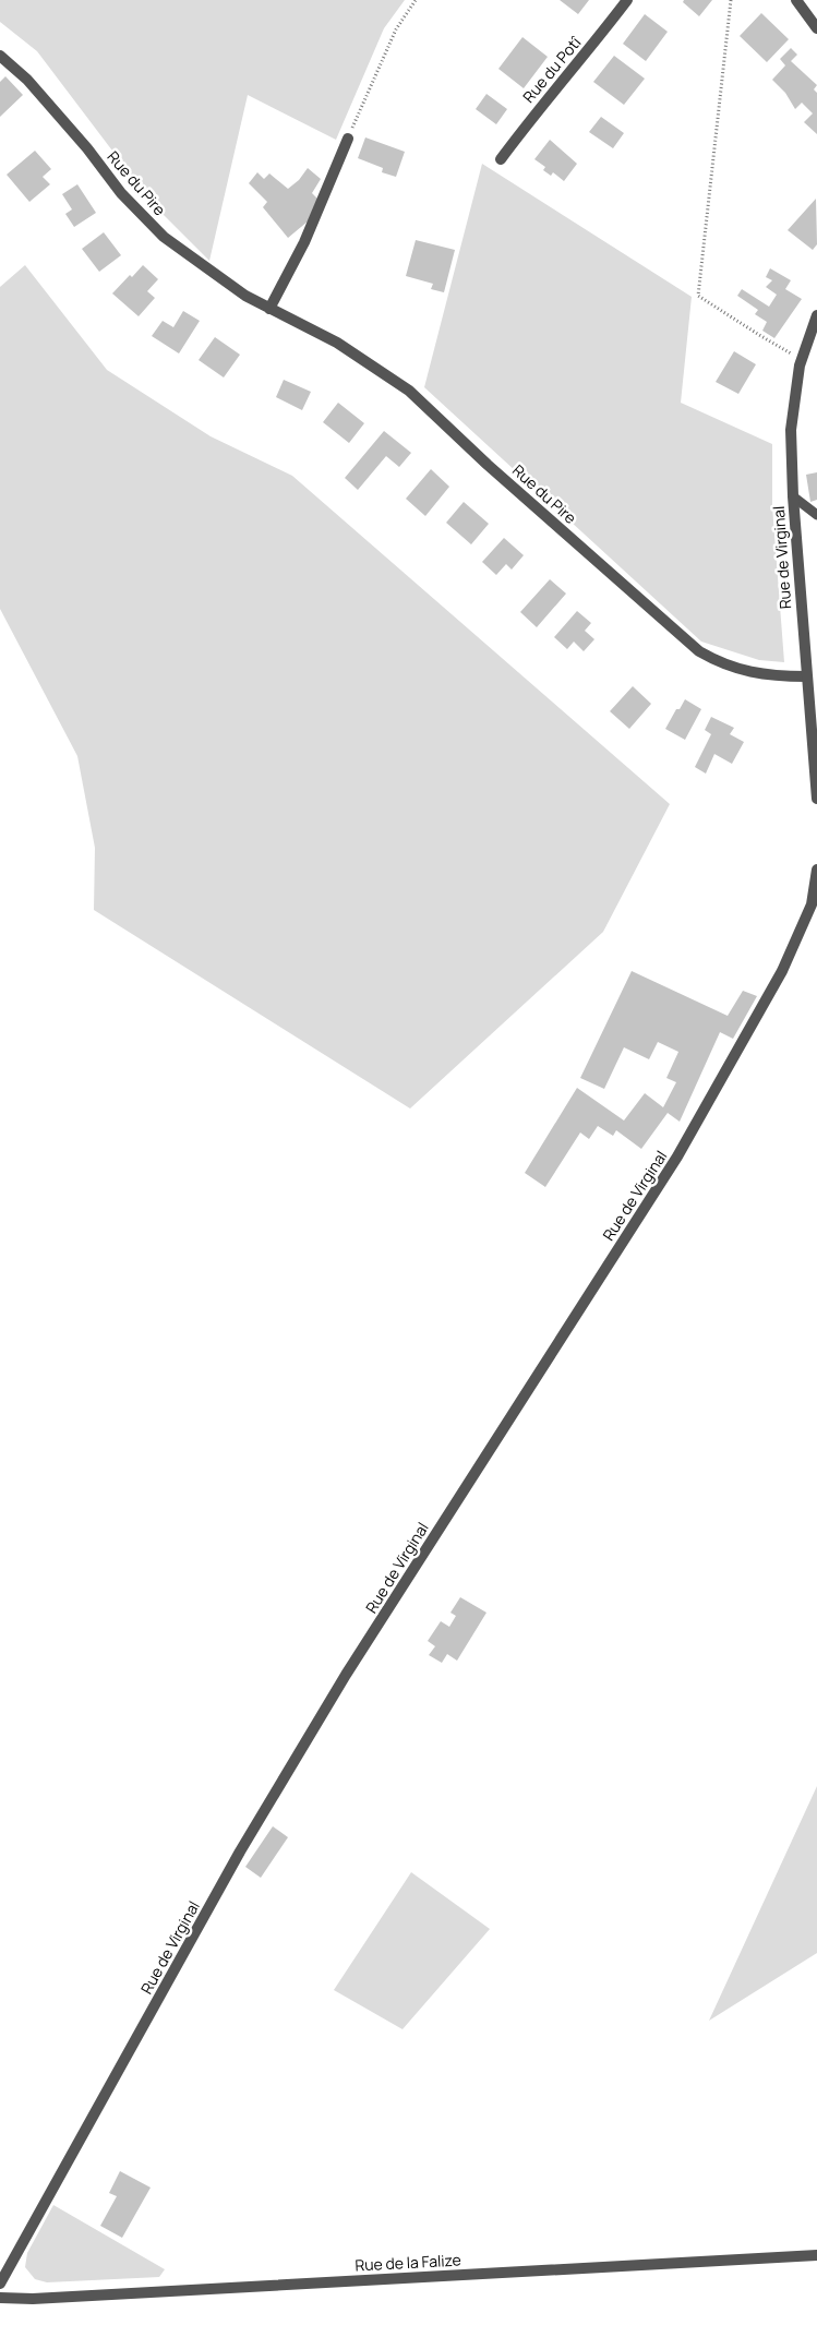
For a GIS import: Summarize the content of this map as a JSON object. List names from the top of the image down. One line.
{"streets":{"street":["Rue du Potî","Rue du Pire","Rue de Virginal","Rue de la Falize"]},"crossings":[["Rue du Pire","Rue de Virginal"]]}
